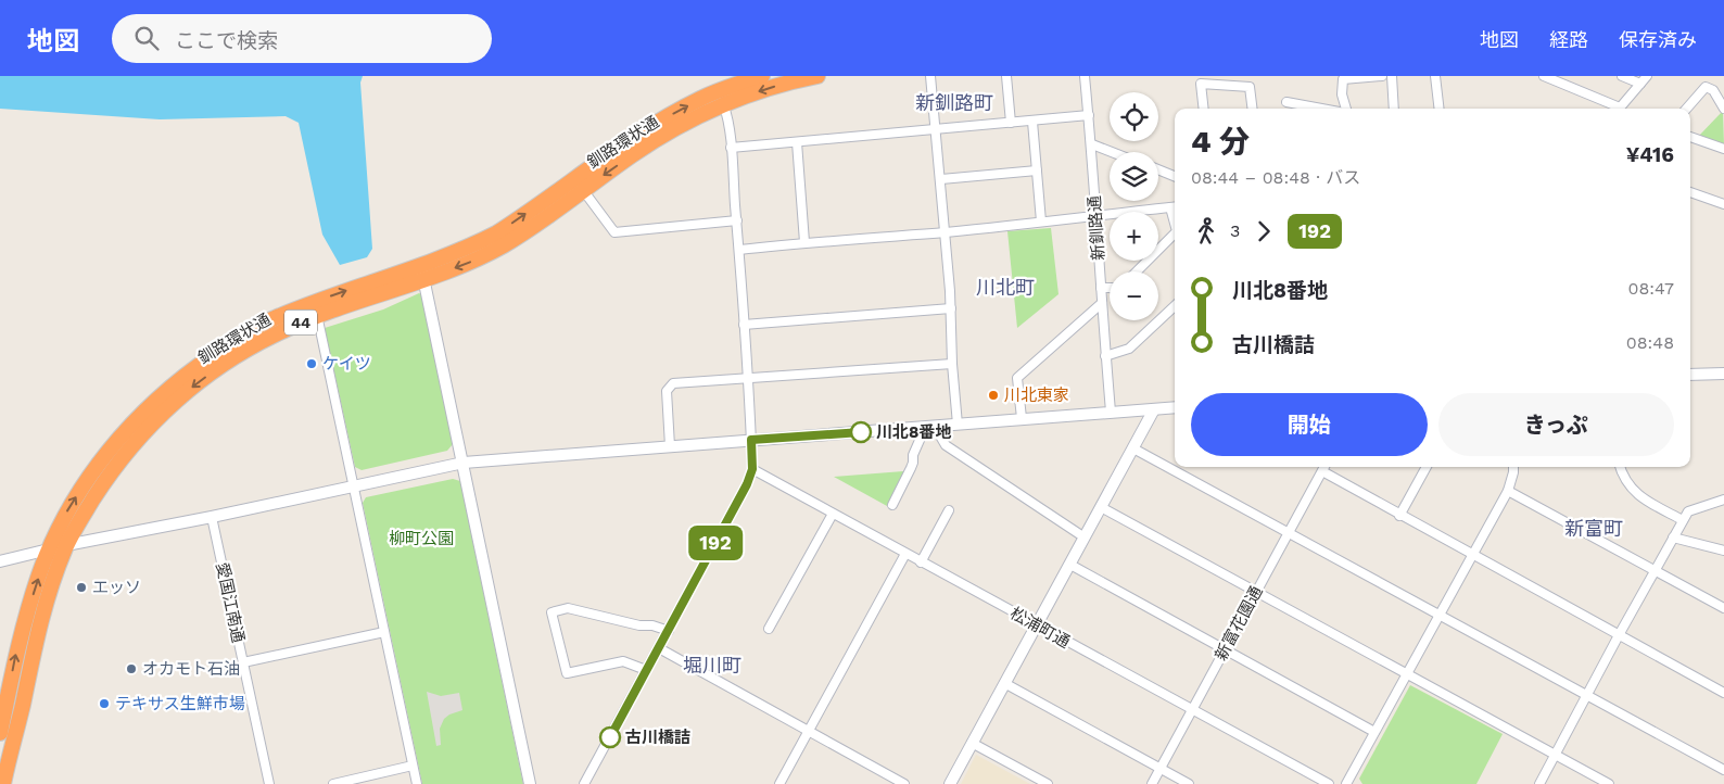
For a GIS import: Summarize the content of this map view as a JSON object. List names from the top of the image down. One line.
{"streets":{"highway":["釧路環状通","44"],"street":["新釧路通","愛国江南通","新富花園通","松浦町通"]},"crossings":[["新富花園通","松浦町通"]],"districts":["新釧路町","川北町","新富町","堀川町"],"parks":["柳町公園"],"places":["ケイツ","川北東家","川北8番地","エッソ","オカモト石油","テキサス生鮮市場","古川橋詰"],"lines":["bus line 192"],"page":{"header":"地図","search":"ここで検索","nav":["地図","経路","保存済み"],"on_map":"192","map_buttons":["+","−"],"heading":["4 分","08:44 – 08:48 · バス","¥416"],"legs":["3","192"],"list":[{"name":"川北8番地","value":"08:47"},{"name":"古川橋詰","value":"08:48"}],"buttons":["開始","きっぷ"]}}
